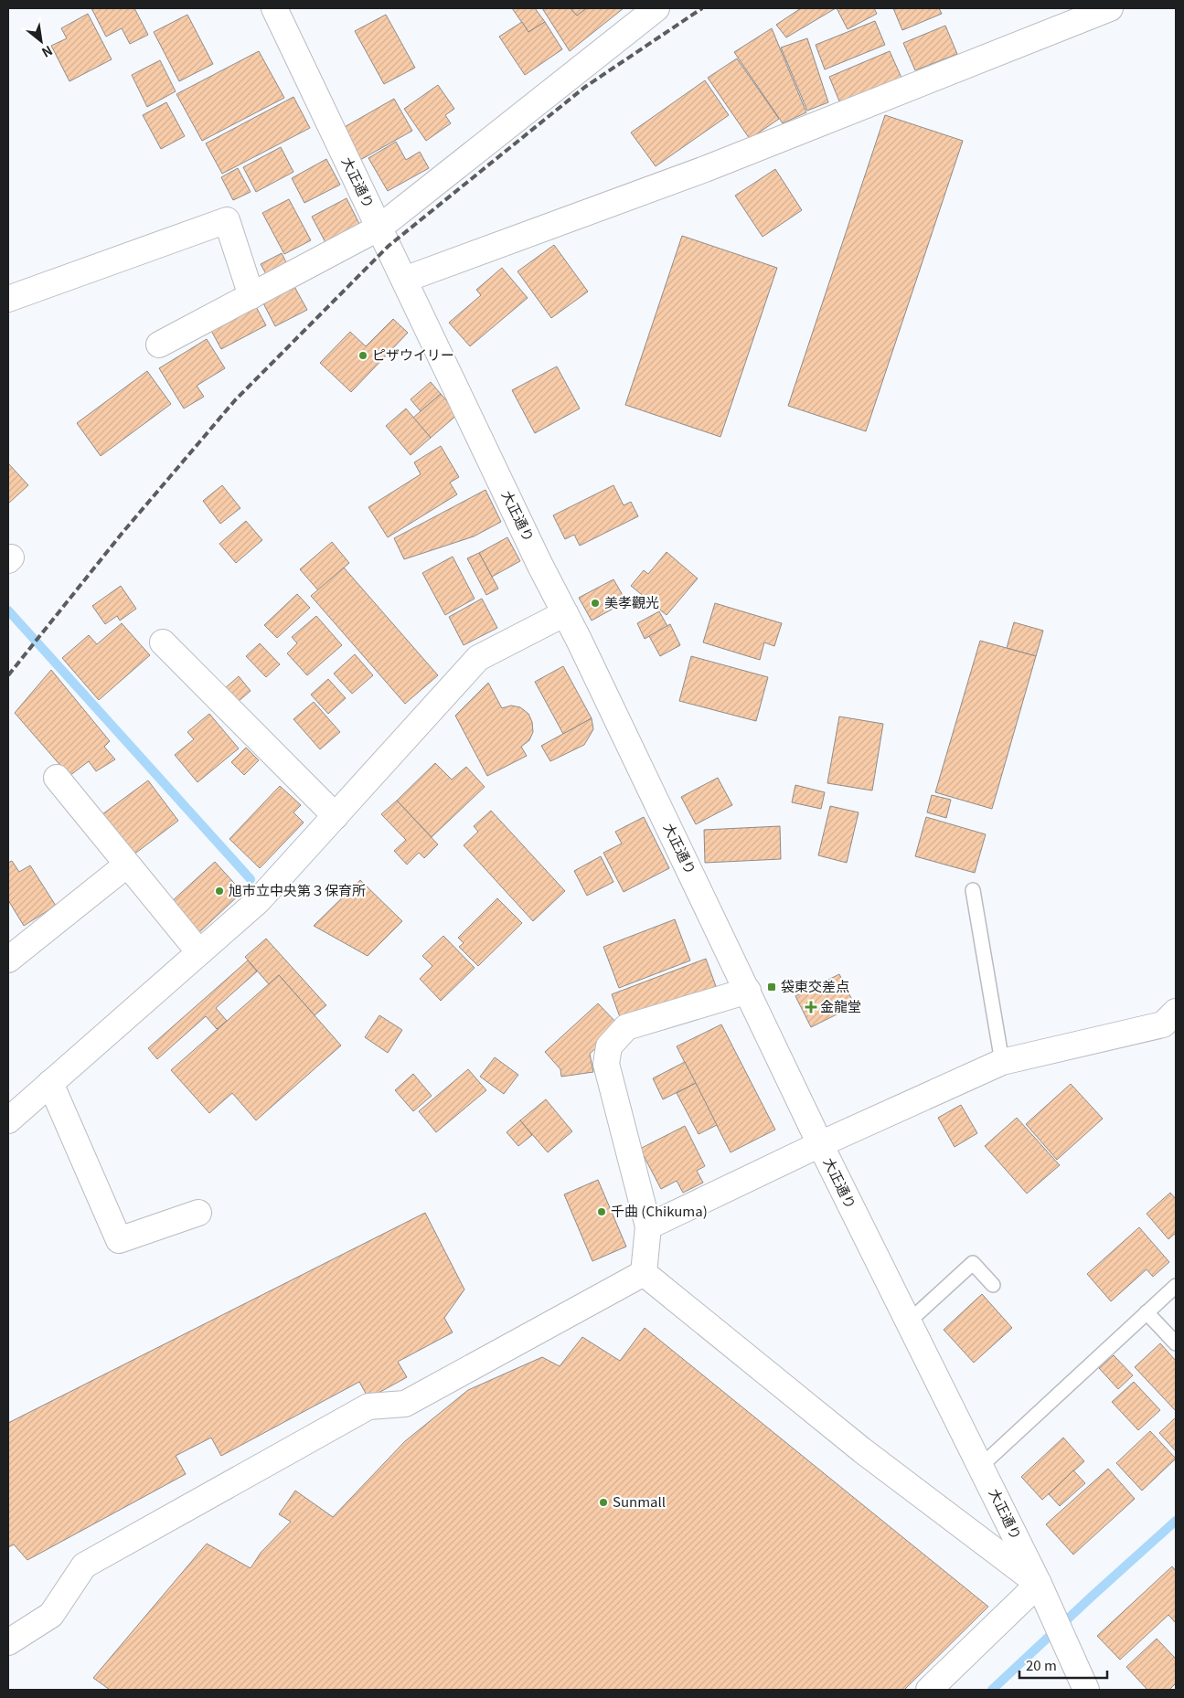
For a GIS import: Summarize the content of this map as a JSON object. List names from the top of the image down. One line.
{"streets":{"street":["大正通り"]},"places":{"other":["ピザウイリー","美孝觀光","旭市立中央第３保育所","千曲 (Chikuma)","Sunmall"],"transit":["袋東交差点"],"health":["金龍堂"]},"scale_bar":"20 m","north":"bottom right"}
